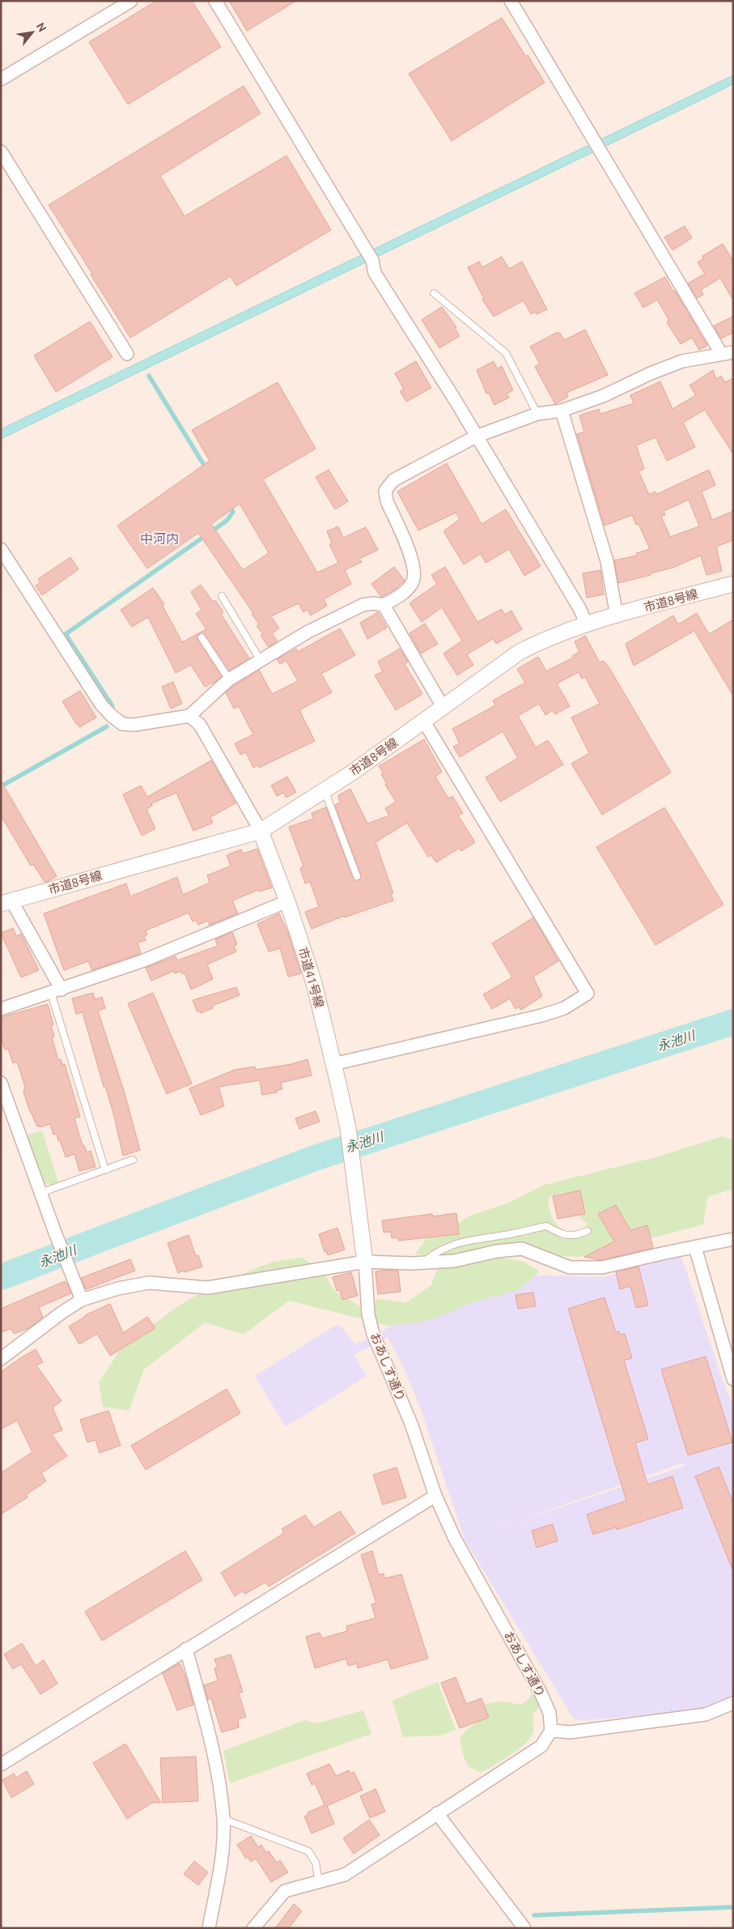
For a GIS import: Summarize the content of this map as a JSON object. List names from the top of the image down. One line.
{"streets":{"street":["市道8号線","市道41号線","おあしす通り"]},"crossings":[["市道8号線","市道41号線"],["市道41号線","おあしす通り"]],"districts":["中河内"],"water":["永池川"],"north":"top right"}
